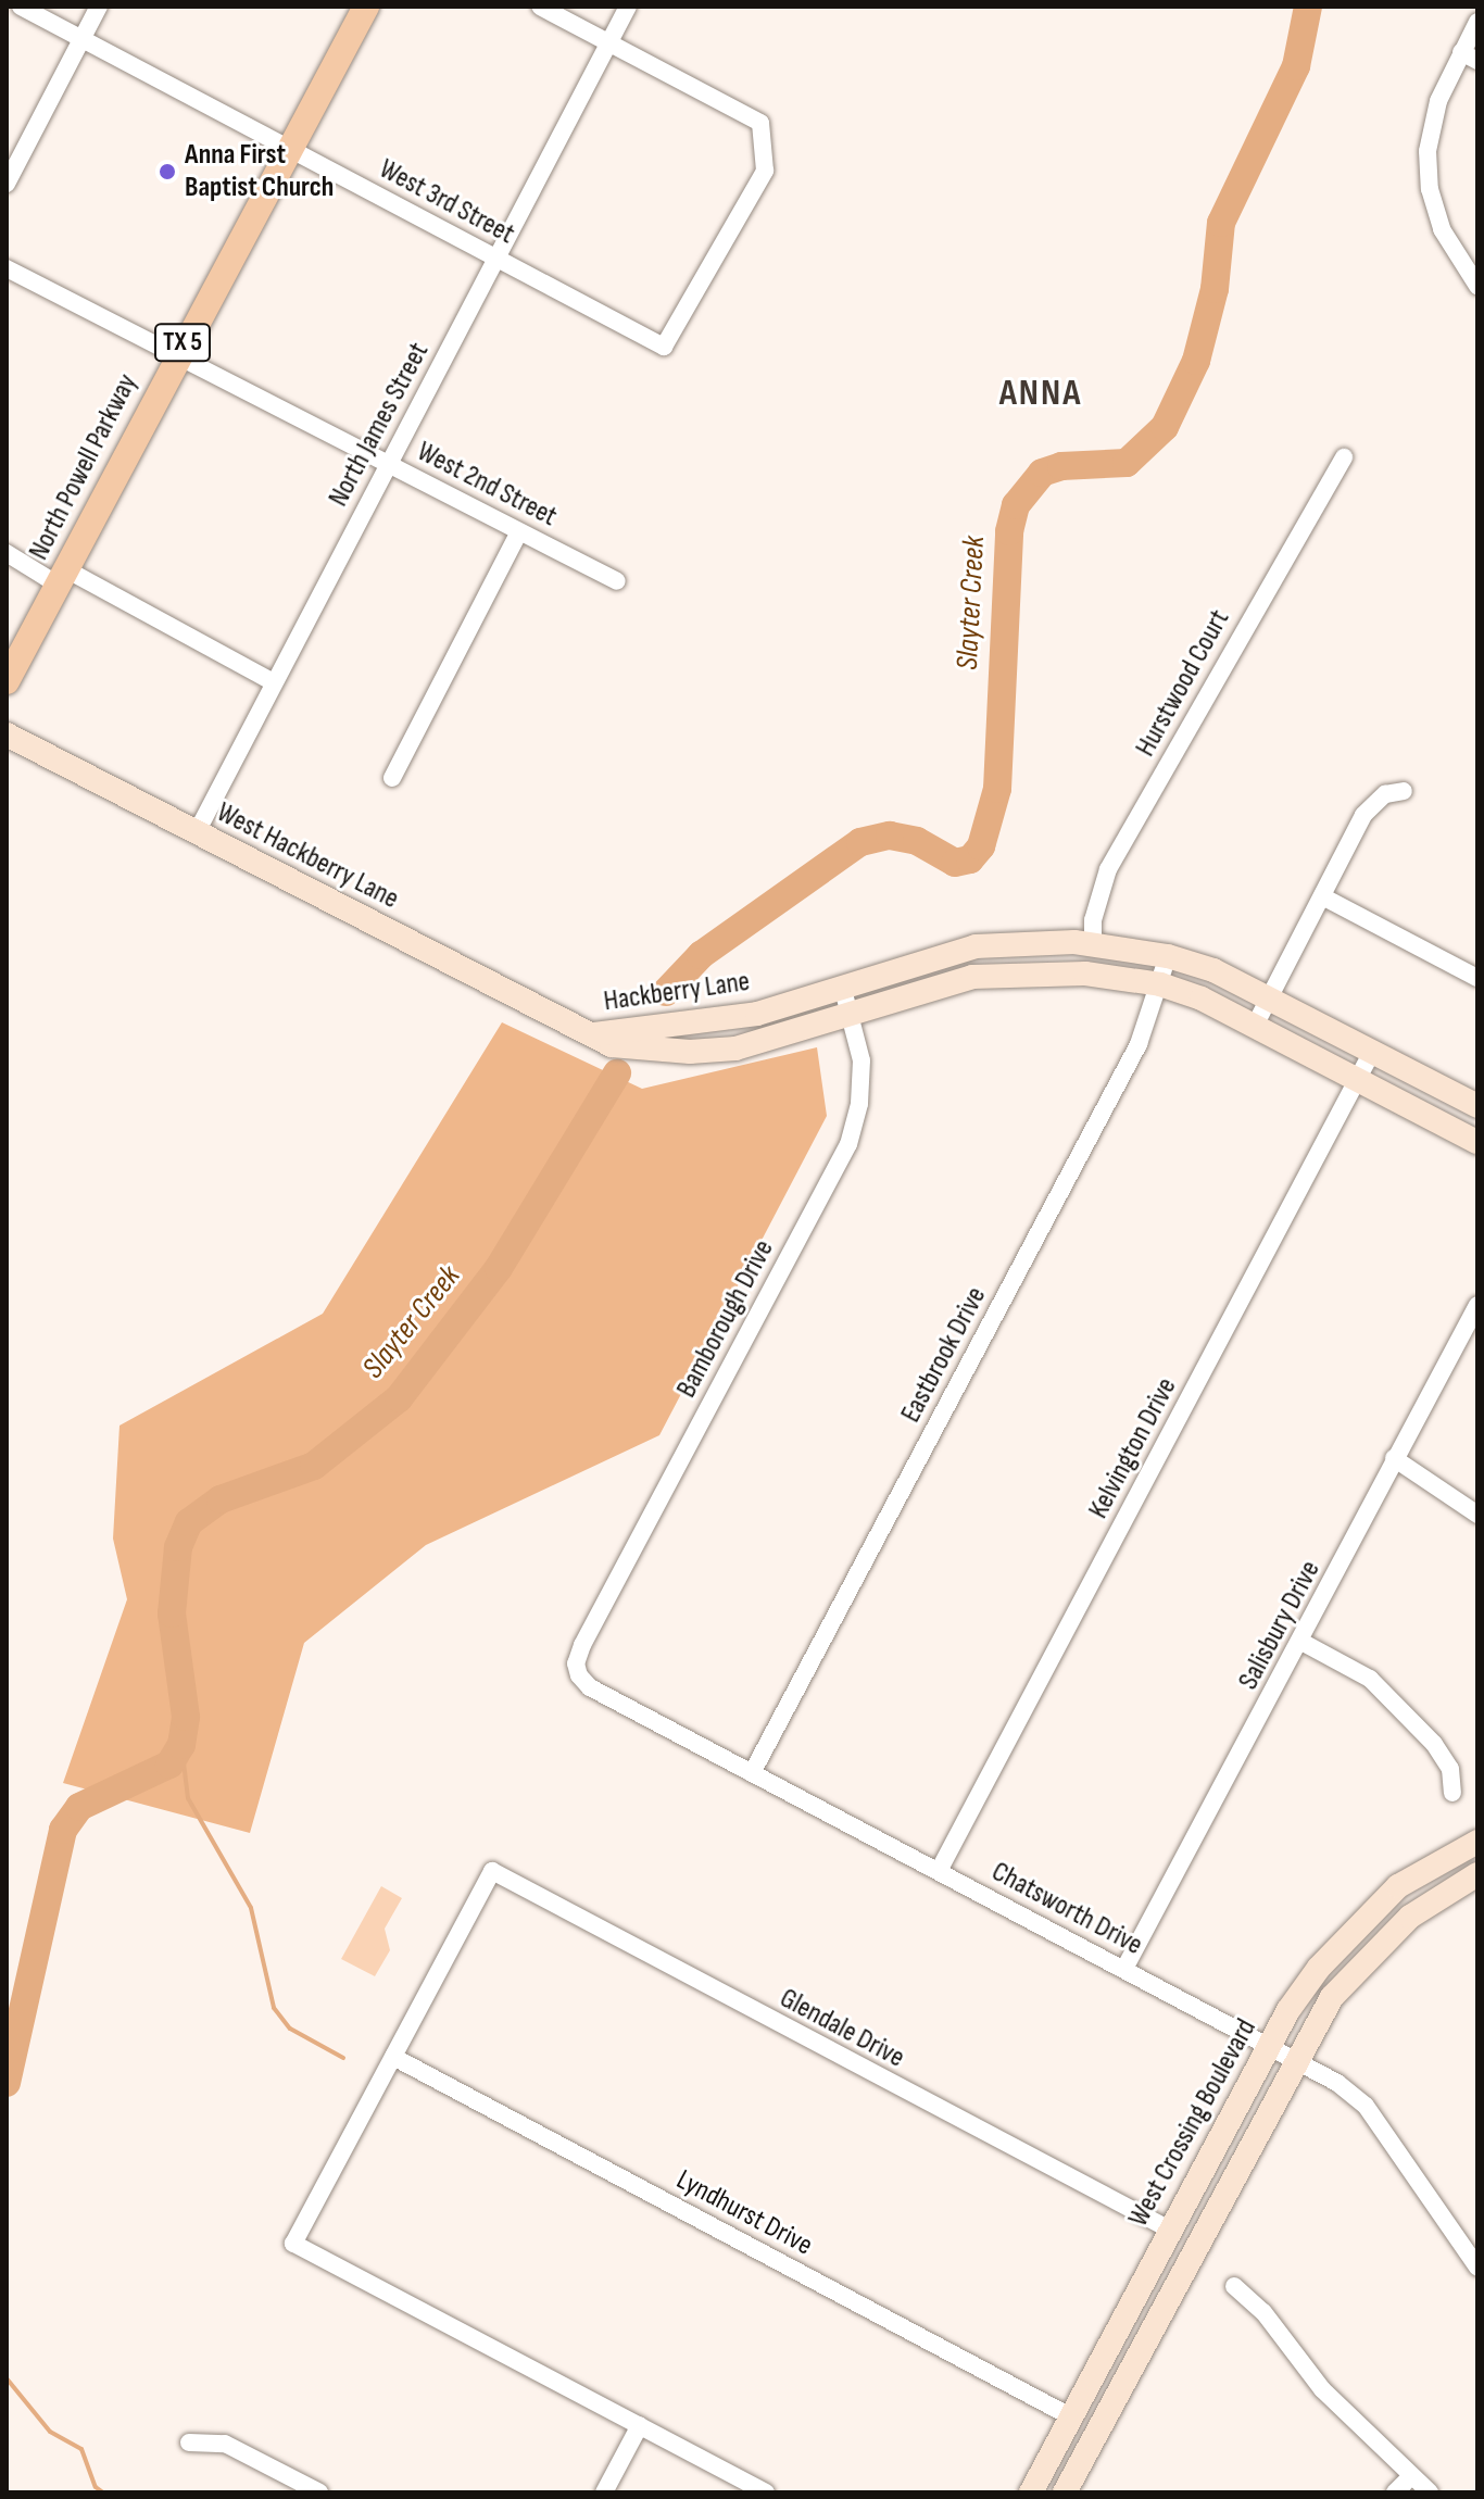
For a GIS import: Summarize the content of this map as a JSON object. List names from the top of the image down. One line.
{"streets":{"main road":["TX 5","North Powell Parkway"],"street":["West 3rd Street","North James Street","West 2nd Street","Hurstwood Court","West Hackberry Lane","Hackberry Lane","Bamborough Drive","Eastbrook Drive","Kelvington Drive","Salisbury Drive","Chatsworth Drive","Glendale Drive","West Crossing Boulevard","Lyndhurst Drive"]},"crossings":[["West 3rd Street","North James Street"],["West 3rd Street","North Powell Parkway"],["North James Street","West 2nd Street"],["North James Street","West Hackberry Lane"],["North Powell Parkway","West 2nd Street"],["Hurstwood Court","Hackberry Lane"],["West Hackberry Lane","Hackberry Lane"],["Hackberry Lane","Bamborough Drive"],["Hackberry Lane","Eastbrook Drive"],["Hackberry Lane","Kelvington Drive"],["Bamborough Drive","Chatsworth Drive"],["Eastbrook Drive","Chatsworth Drive"],["Kelvington Drive","Chatsworth Drive"],["Salisbury Drive","Chatsworth Drive"],["Chatsworth Drive","West Crossing Boulevard"],["Glendale Drive","West Crossing Boulevard"],["Glendale Drive","Lyndhurst Drive"],["West Crossing Boulevard","Lyndhurst Drive"]],"districts":["ANNA"],"water":["Slayter Creek"],"places":["Anna First Baptist Church"]}
